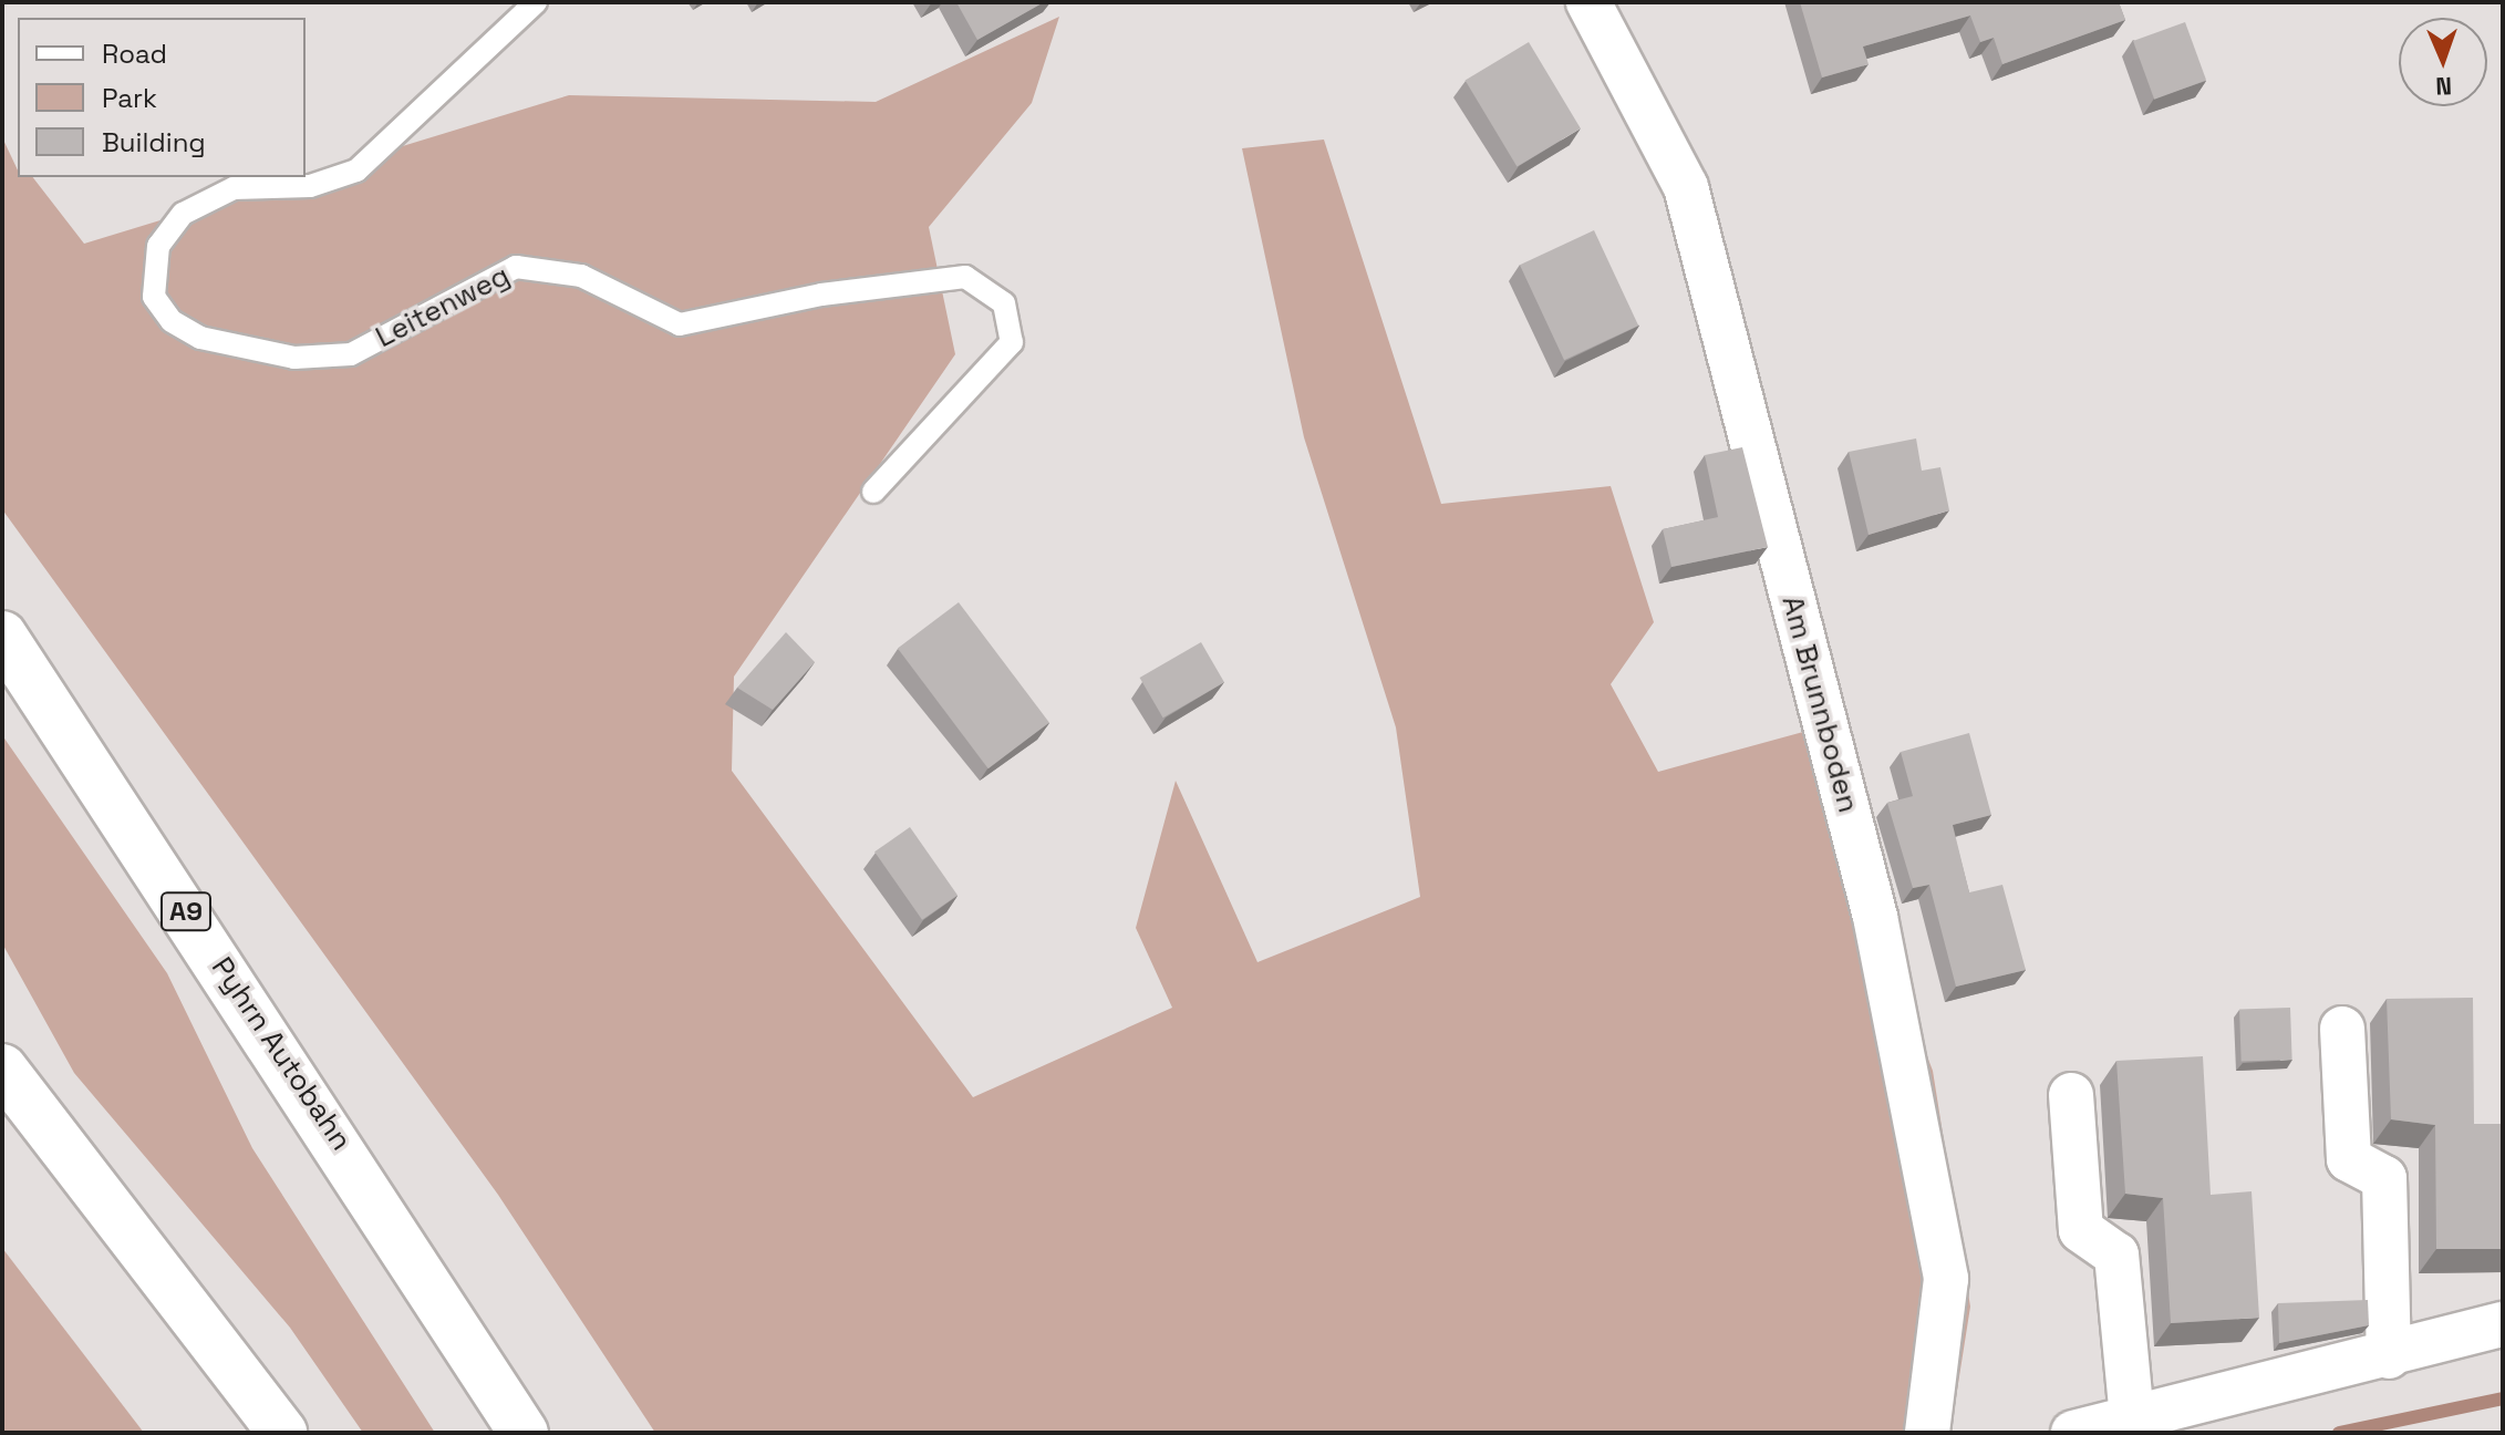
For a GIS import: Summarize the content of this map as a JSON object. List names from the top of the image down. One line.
{"streets":{"highway":["A9","Pyhrn Autobahn"],"street":["Am Brunnboden"],"lane":["Leitenweg"]},"legend":["Road","Park","Building"],"north":"bottom"}
